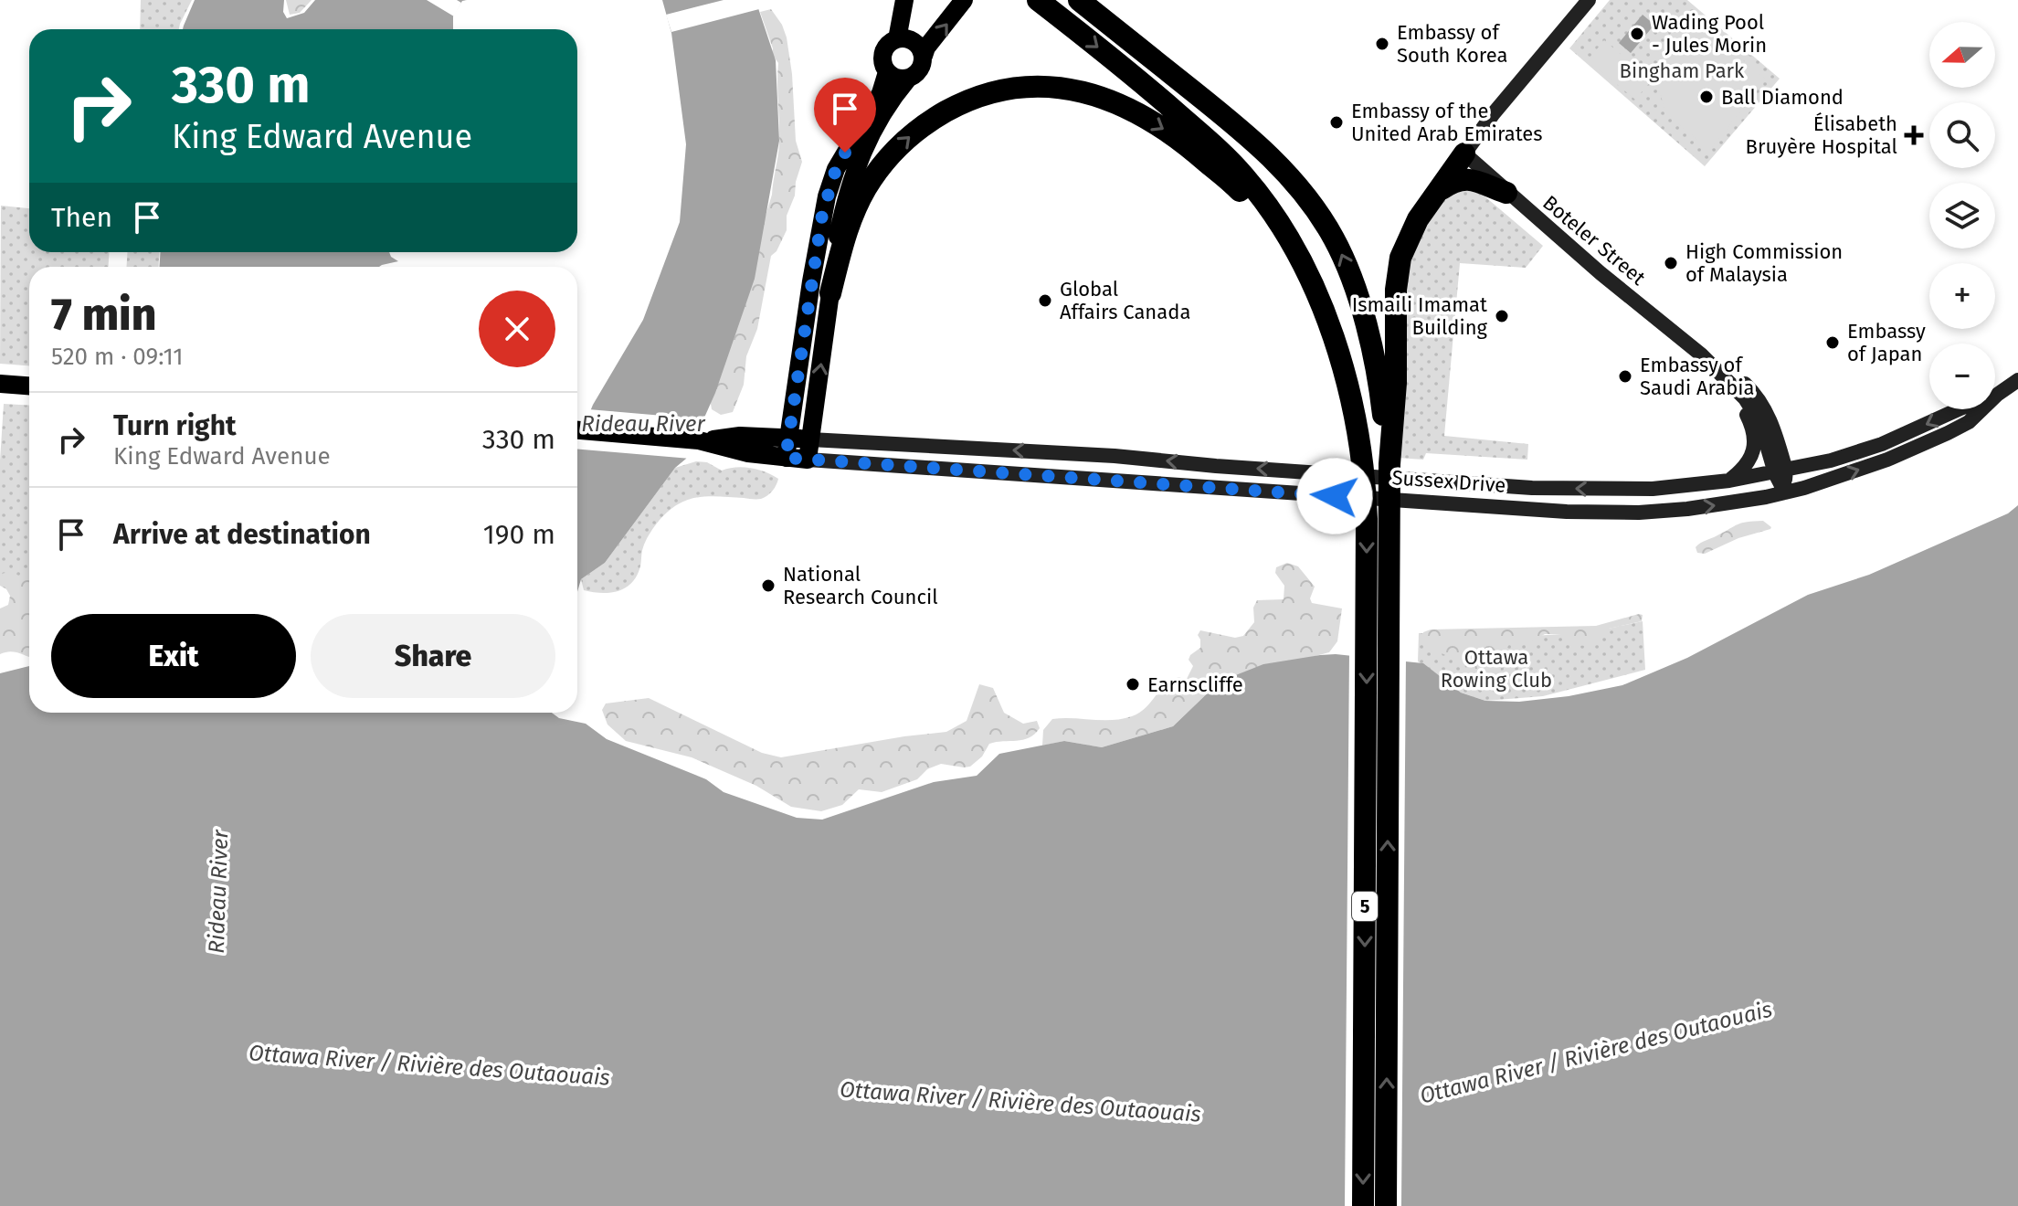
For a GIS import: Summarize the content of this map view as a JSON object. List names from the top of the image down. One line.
{"streets":{"highway":["5"],"main road":["Boteler Street","Sussex Drive"]},"crossings":[["Boteler Street","Sussex Drive"]],"water":["Rideau River","Ottawa River / Rivière des Outaouais"],"parks":["Bingham Park","Ottawa Rowing Club"],"places":{"other":["Wading Pool - Jules Morin","Embassy of South Korea","Ball Diamond","Embassy of the United Arab Emirates","High Commission of Malaysia","Global Affairs Canada","Ismaili Imamat Building","Embassy of Japan","Embassy of Saudi Arabia","National Research Council","Earnscliffe"],"health":["Élisabeth Bruyère Hospital"]},"north":"left","page":{"map_buttons":["+","−"],"turn":["330 m","King Edward Avenue"],"then":"Then","heading":["7 min","520 m · 09:11"],"list":[{"name":"Turn right","note":"King Edward Avenue","value":"330 m"},{"name":"Arrive at destination","value":"190 m"}],"buttons":["Exit","Share"]}}
